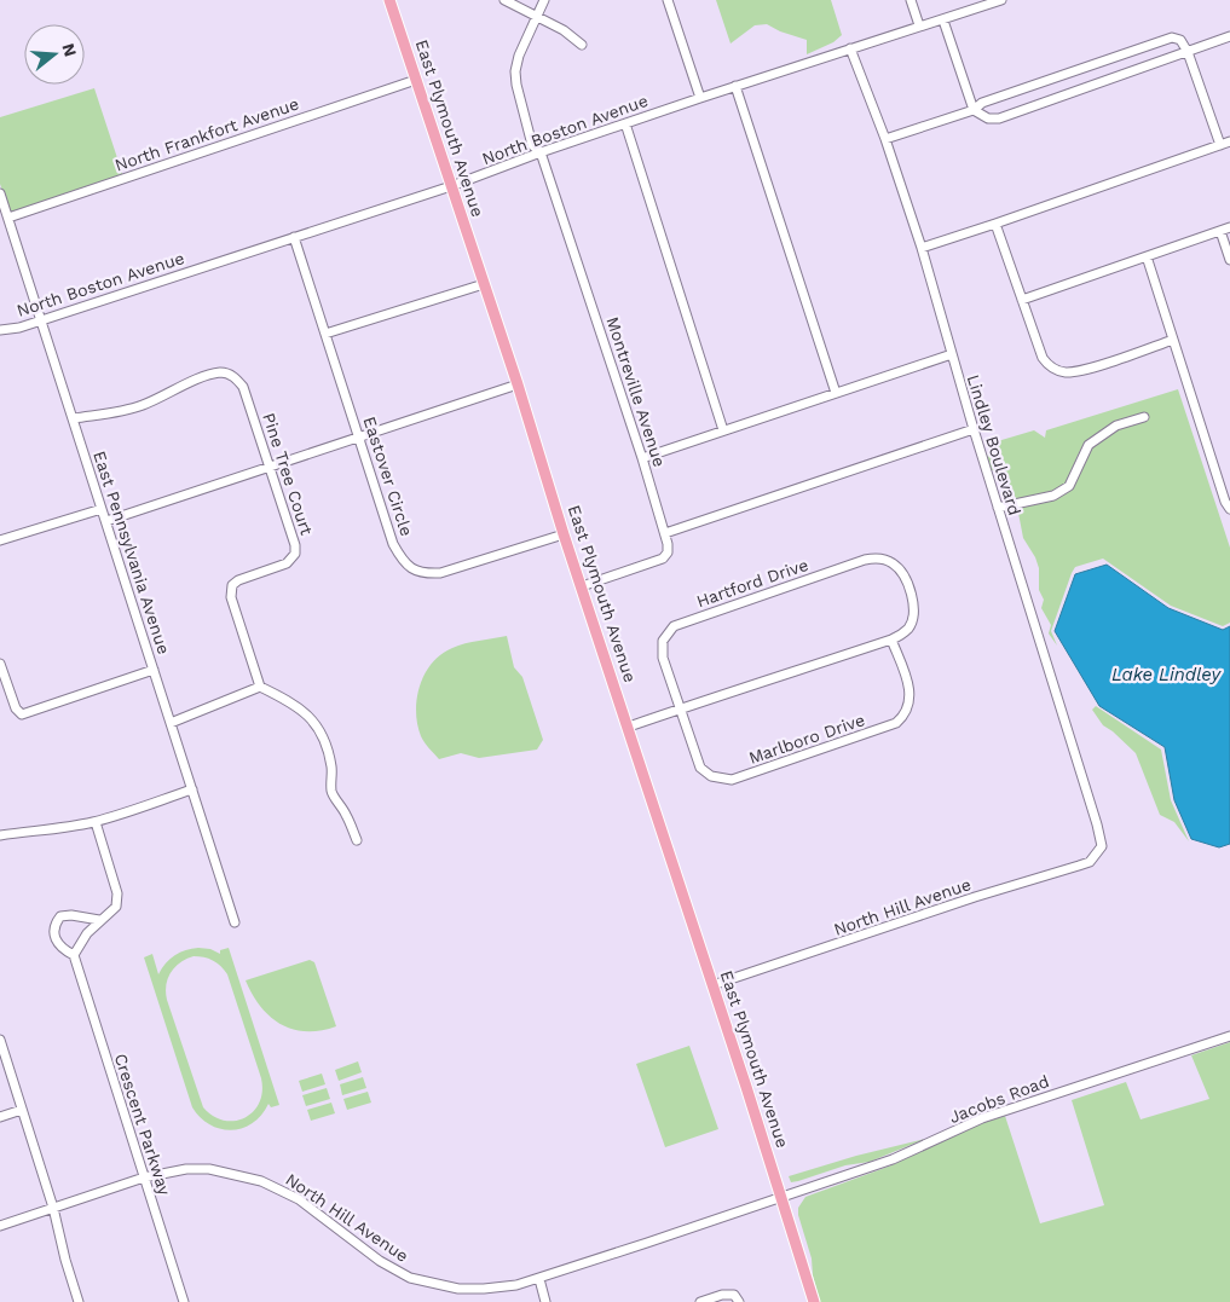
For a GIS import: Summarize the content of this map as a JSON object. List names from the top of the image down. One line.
{"streets":{"main road":["East Plymouth Avenue"],"street":["North Boston Avenue","North Frankfort Avenue","Montreville Avenue","Lindley Boulevard","Pine Tree Court","Eastover Circle","East Pennsylvania Avenue","Hartford Drive","Marlboro Drive","North Hill Avenue","Jacobs Road","Crescent Parkway"]},"crossings":[["East Plymouth Avenue","North Boston Avenue"],["East Plymouth Avenue","North Frankfort Avenue"],["East Plymouth Avenue","Montreville Avenue"],["East Plymouth Avenue","Eastover Circle"],["East Plymouth Avenue","North Hill Avenue"],["East Plymouth Avenue","Jacobs Road"],["North Boston Avenue","Montreville Avenue"],["North Boston Avenue","Lindley Boulevard"],["North Boston Avenue","Eastover Circle"],["North Boston Avenue","East Pennsylvania Avenue"],["North Frankfort Avenue","East Pennsylvania Avenue"],["Lindley Boulevard","North Hill Avenue"],["Pine Tree Court","East Pennsylvania Avenue"],["Hartford Drive","Marlboro Drive"],["North Hill Avenue","Jacobs Road"],["North Hill Avenue","Crescent Parkway"]],"water":["Lake Lindley"],"north":"right"}
